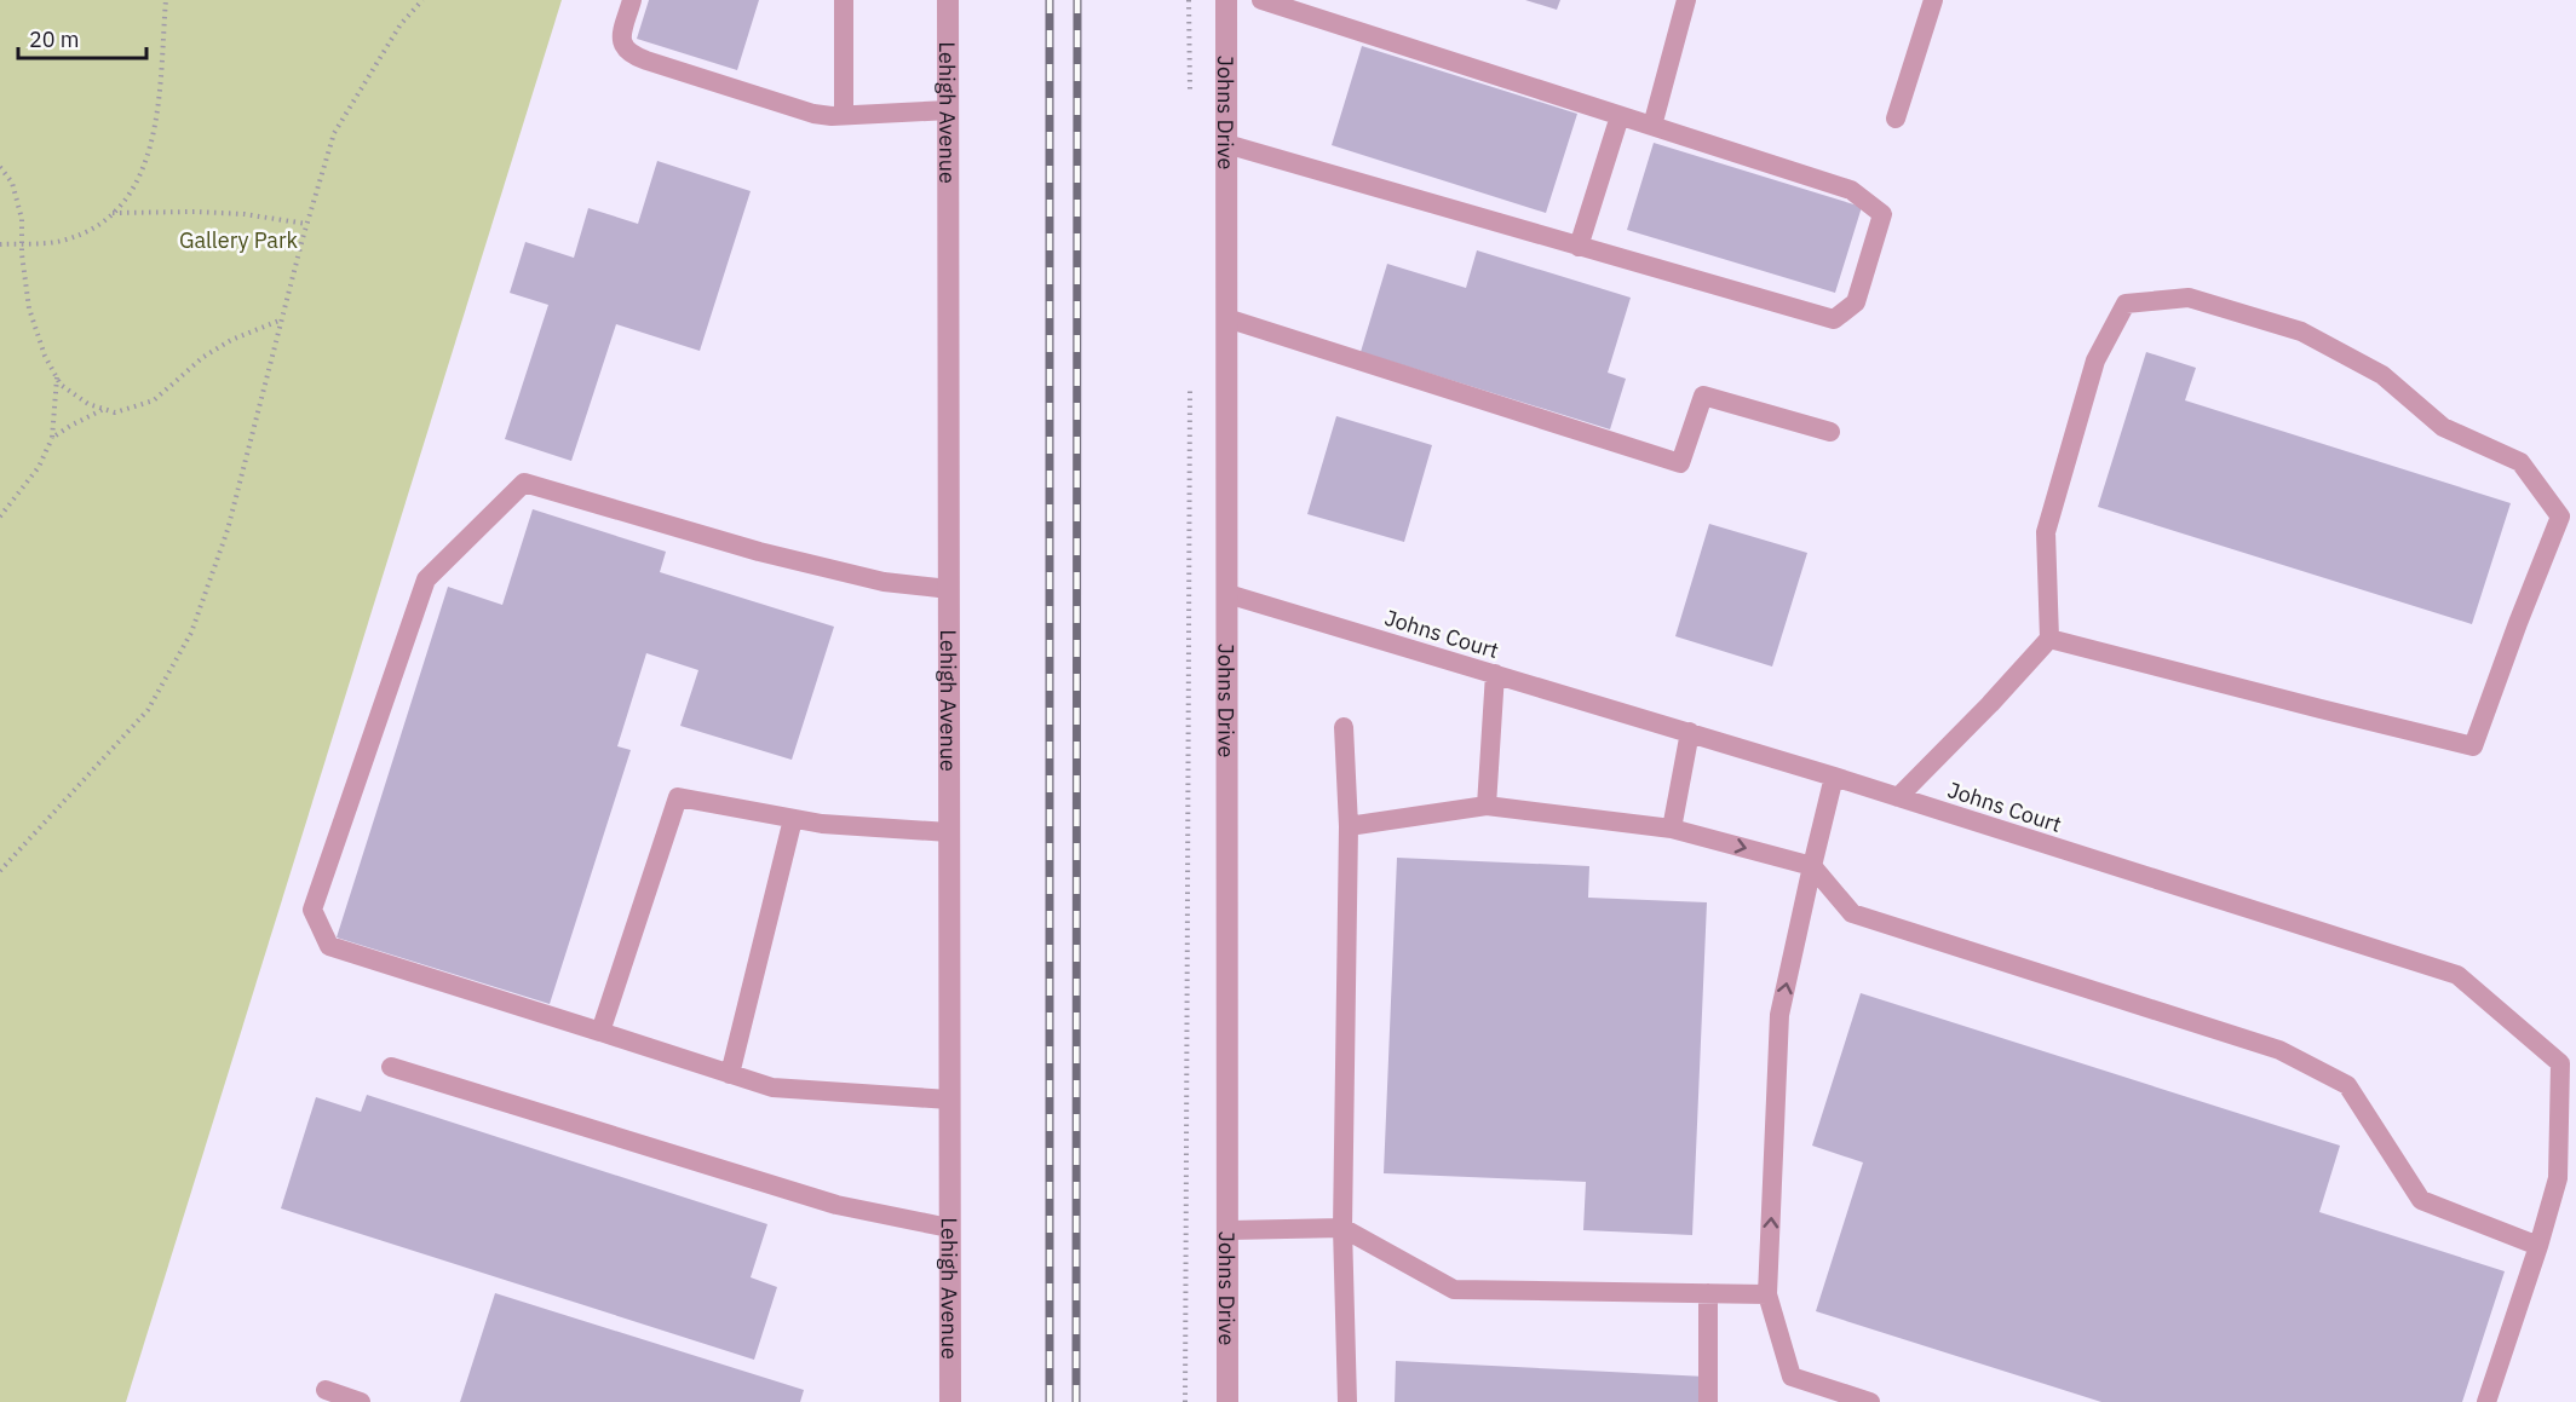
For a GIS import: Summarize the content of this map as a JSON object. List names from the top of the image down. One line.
{"streets":{"street":["Lehigh Avenue","Johns Drive"],"lane":["Johns Court"]},"crossings":[["Johns Drive","Johns Court"]],"parks":["Gallery Park"],"scale_bar":"20 m"}
